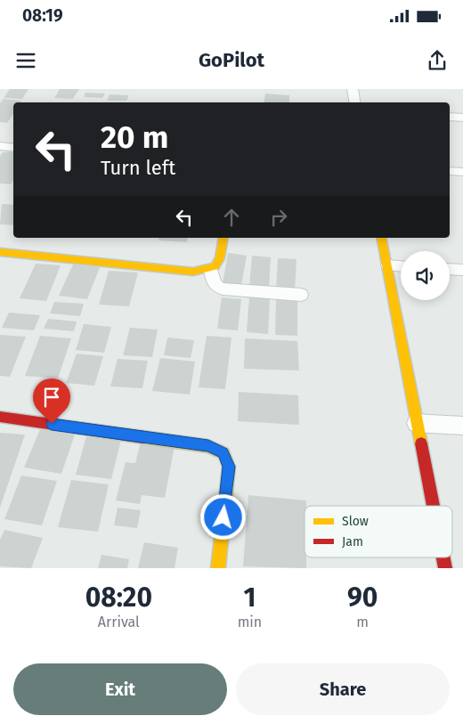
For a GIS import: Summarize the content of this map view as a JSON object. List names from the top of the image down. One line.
{"legend":["Slow","Jam"],"page":{"status":"08:19","header":"GoPilot","turn":["20 m","Turn left"],"eta":["08:20","Arrival","1","min","90","m"],"buttons":["Exit","Share"]}}
